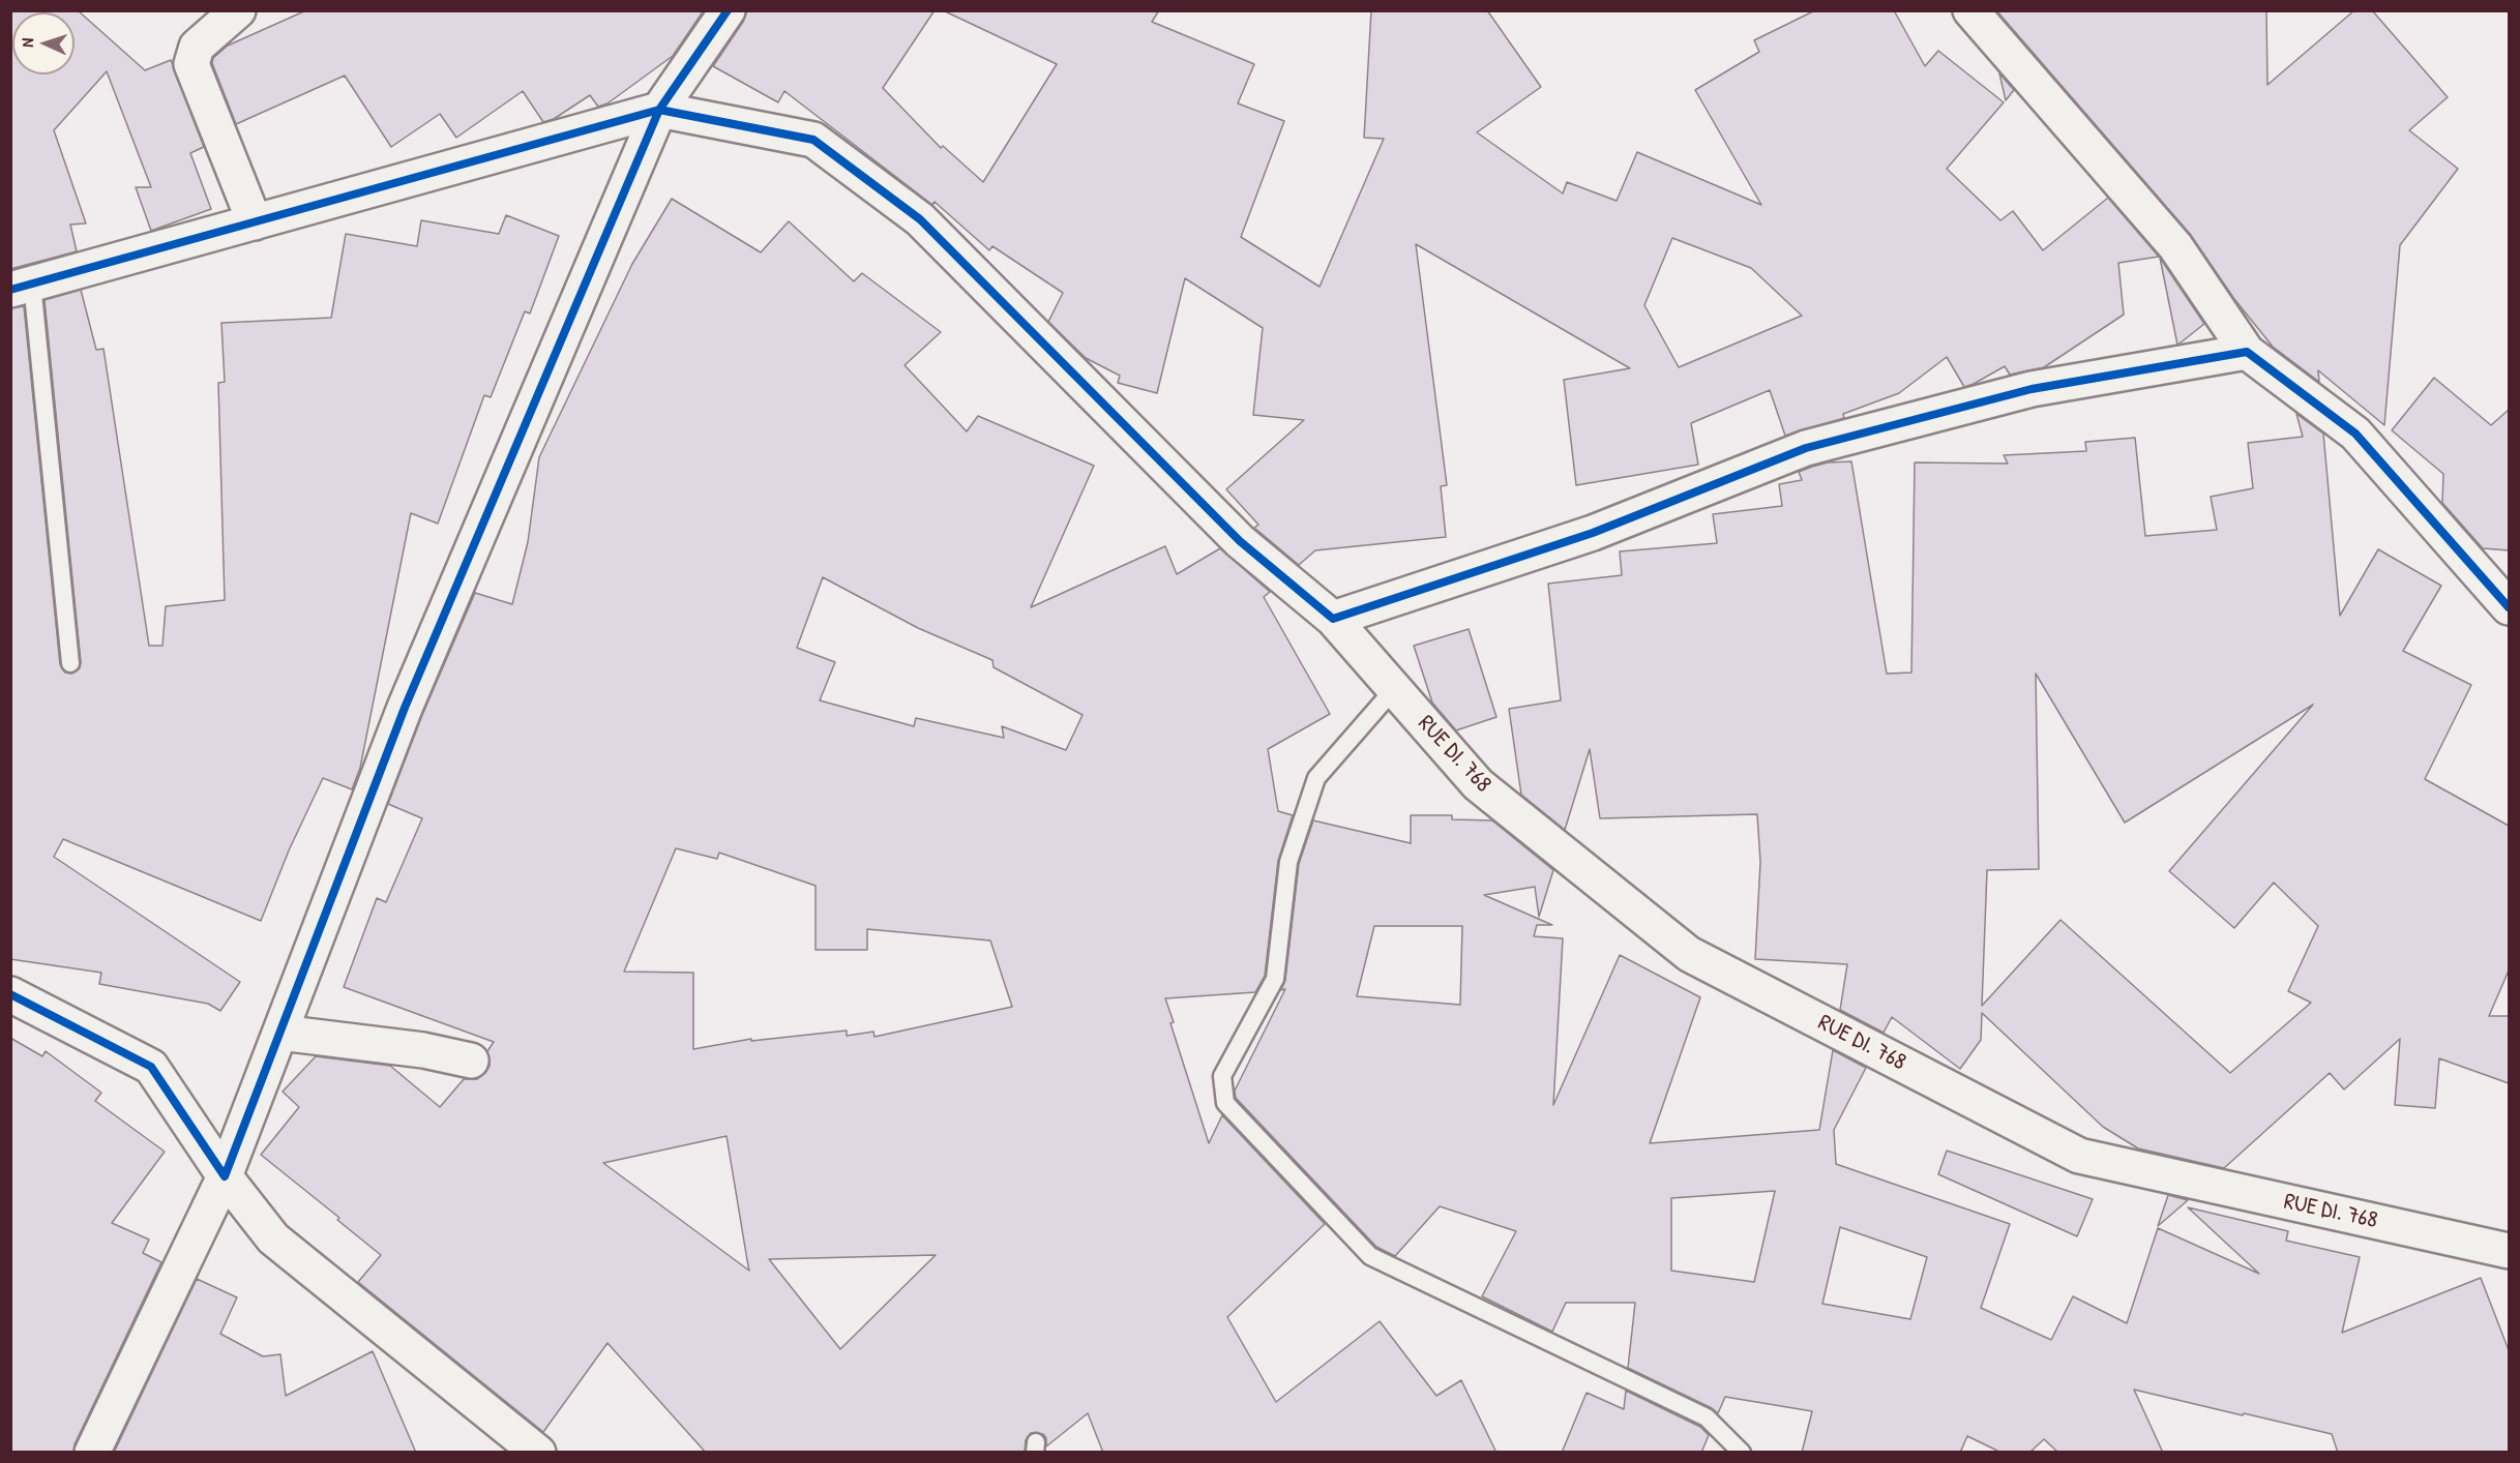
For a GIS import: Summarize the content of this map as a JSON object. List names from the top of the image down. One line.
{"streets":{"street":["RUE DI. 768"]},"north":"left"}
